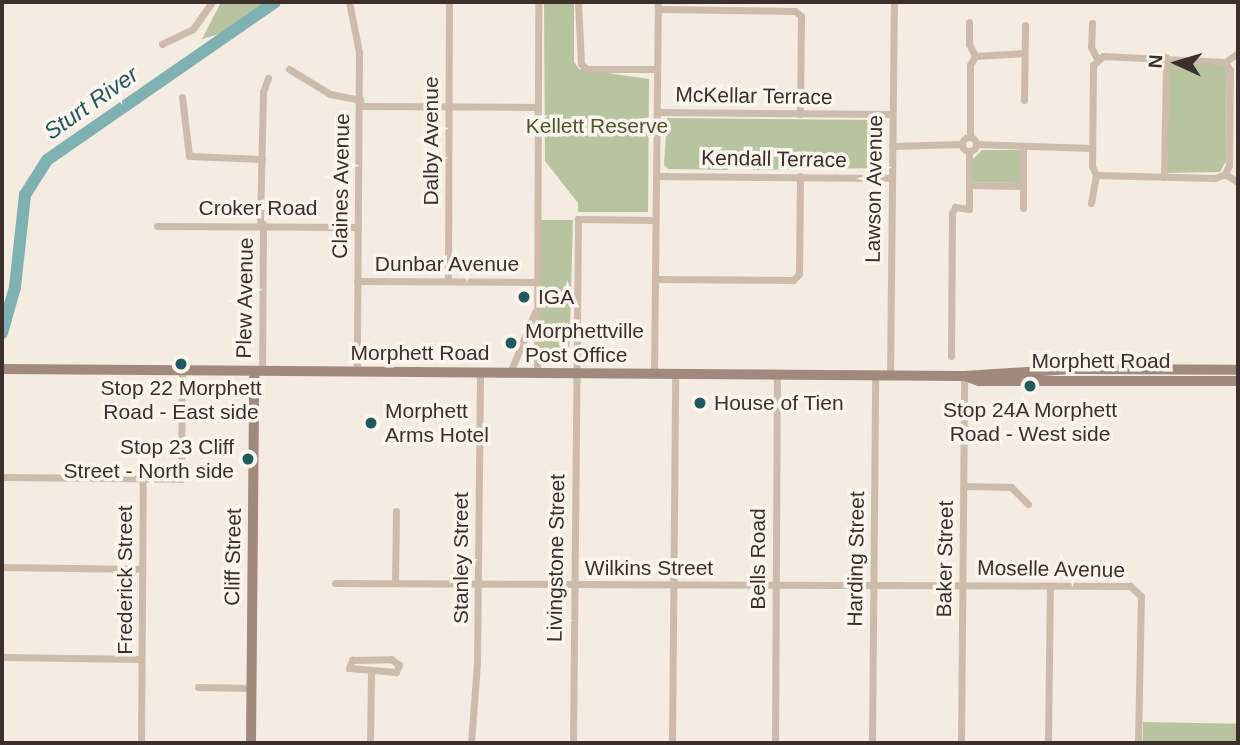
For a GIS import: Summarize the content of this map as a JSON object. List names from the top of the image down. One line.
{"streets":{"main road":["Morphett Road","Cliff Street"],"street":["McKellar Terrace","Dalby Avenue","Kendall Terrace","Claines Avenue","Lawson Avenue","Croker Road","Dunbar Avenue","Plew Avenue","Stanley Street","Livingstone Street","Bells Road","Harding Street","Baker Street","Wilkins Street","Moselle Avenue","Frederick Street"]},"crossings":[["McKellar Terrace","Lawson Avenue"],["Dalby Avenue","Dunbar Avenue"],["Kendall Terrace","Lawson Avenue"],["Claines Avenue","Croker Road"],["Claines Avenue","Dunbar Avenue"],["Claines Avenue","Morphett Road"],["Lawson Avenue","Morphett Road"],["Croker Road","Plew Avenue"],["Plew Avenue","Morphett Road"],["Plew Avenue","Cliff Street"],["Morphett Road","Cliff Street"],["Morphett Road","Stanley Street"],["Morphett Road","Livingstone Street"],["Morphett Road","Bells Road"],["Morphett Road","Harding Street"],["Morphett Road","Baker Street"],["Morphett Road","Frederick Street"],["Stanley Street","Wilkins Street"],["Livingstone Street","Wilkins Street"],["Bells Road","Wilkins Street"],["Harding Street","Wilkins Street"],["Baker Street","Wilkins Street"],["Baker Street","Moselle Avenue"],["Wilkins Street","Moselle Avenue"]],"water":["Sturt River"],"parks":["Kellett Reserve"],"places":["IGA","Morphettville Post Office","Stop 22 Morphett Road - East side","Stop 24A Morphett Road - West side","House of Tien","Morphett Arms Hotel","Stop 23 Cliff Street - North side"],"north":"left"}
